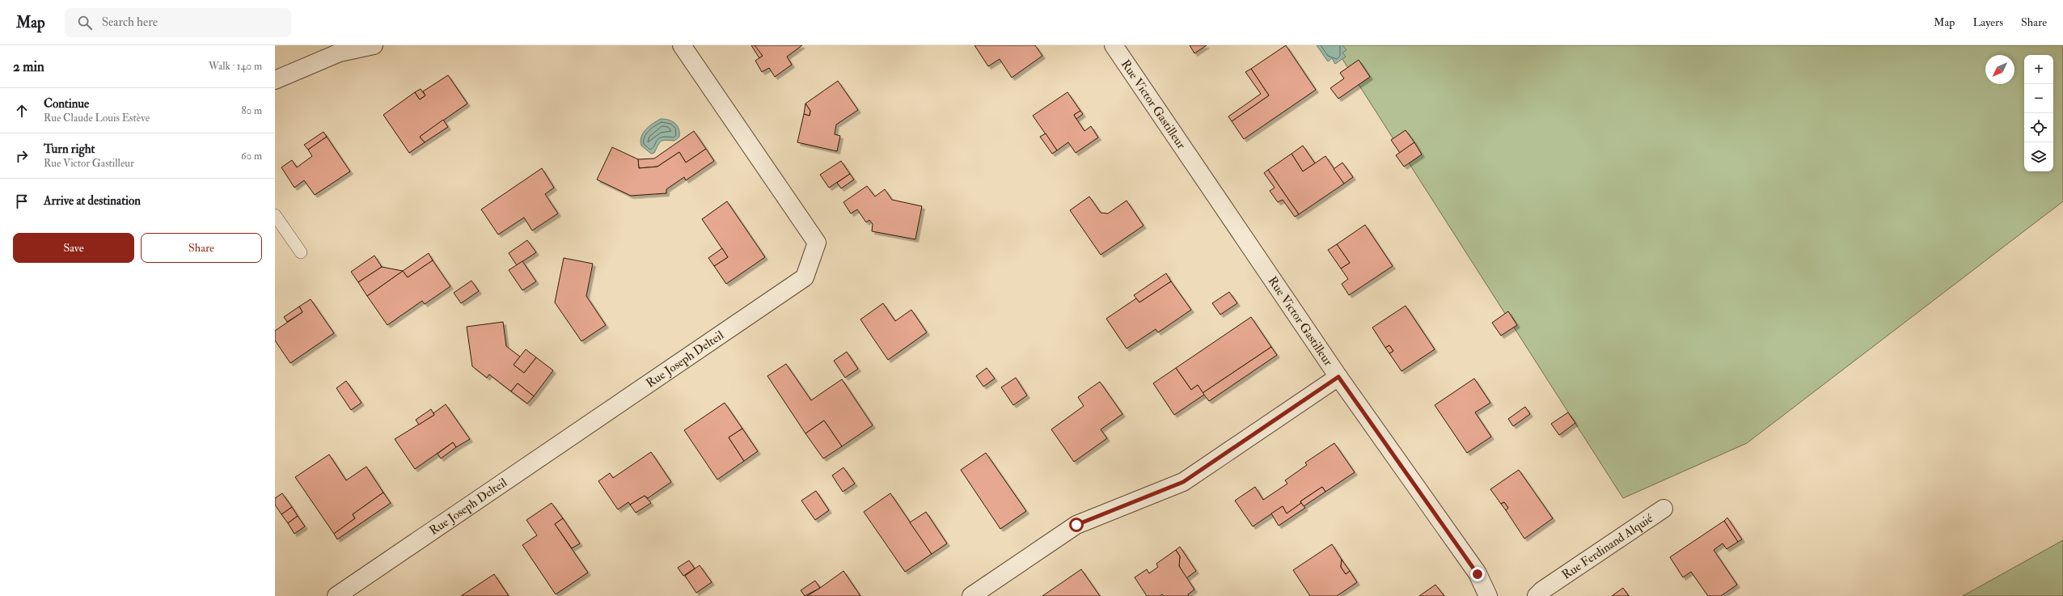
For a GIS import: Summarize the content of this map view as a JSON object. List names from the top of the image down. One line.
{"streets":{"street":["Rue Victor Gastilleur","Rue Joseph Delteil","Rue Ferdinand Alquié"]},"north":"bottom left","page":{"header":"Map","search":"Search here","nav":["Map","Layers","Share"],"heading":["2 min","Walk · 140 m"],"map_buttons":["+","−"],"list":[["Continue","Rue Claude Louis Estève","80 m"],["Turn right","Rue Victor Gastilleur","60 m"],"Arrive at destination"],"buttons":["Save","Share"]}}
